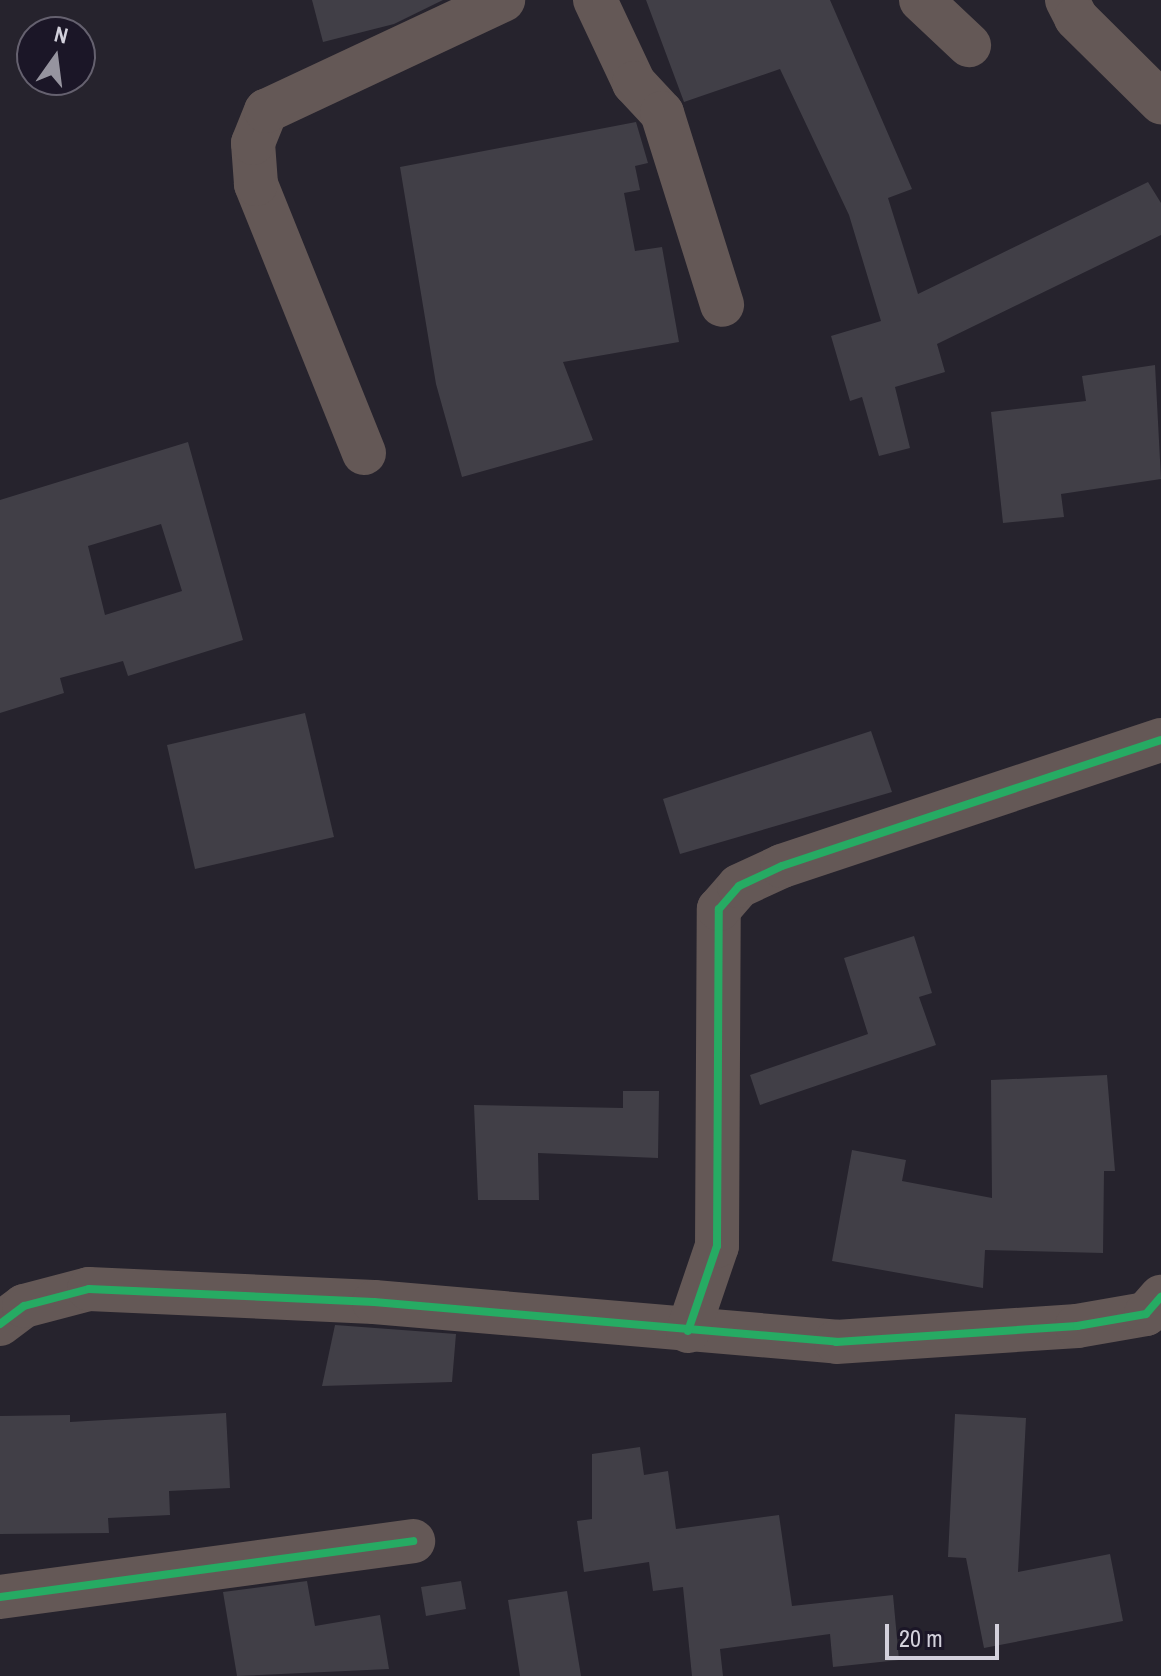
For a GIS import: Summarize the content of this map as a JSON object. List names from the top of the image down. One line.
{"scale_bar":"20 m","north":"top"}
